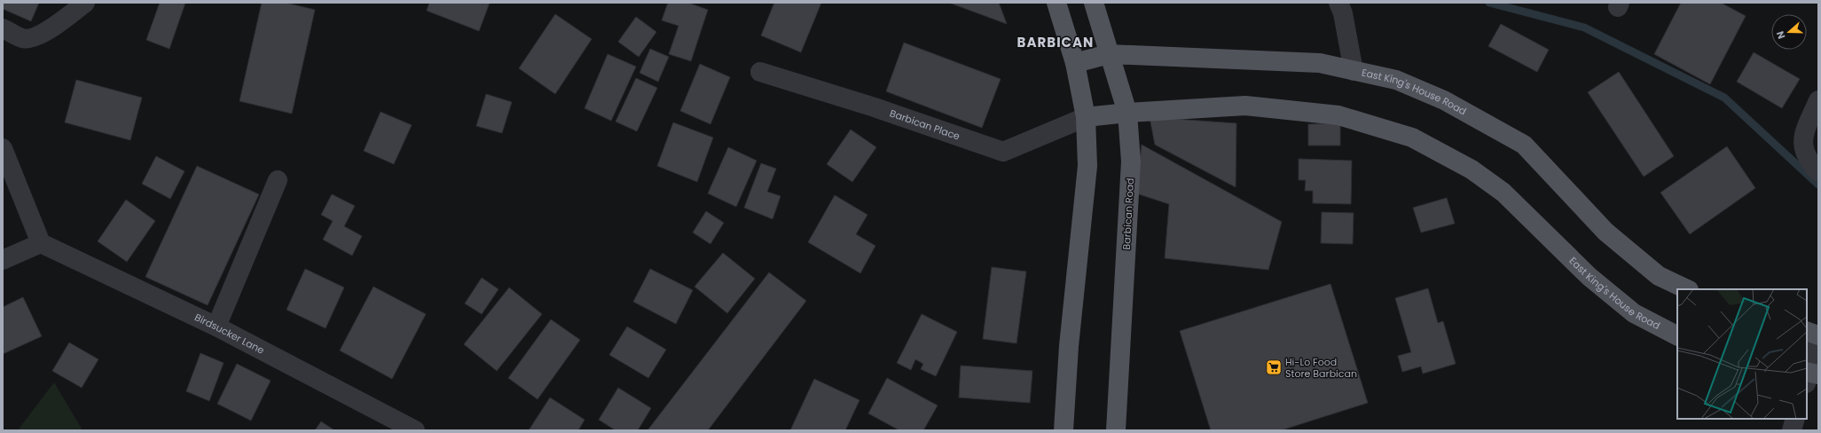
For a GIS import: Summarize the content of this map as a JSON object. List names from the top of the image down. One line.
{"streets":{"main road":["East King's House Road","Barbican Road"],"street":["Barbican Place","Birdsucker Lane"]},"crossings":[["East King's House Road","Barbican Place"],["East King's House Road","Barbican Road"]],"districts":["BARBICAN"],"places":{"supermarket":["Hi-Lo Food Store Barbican"]},"north":"left"}
